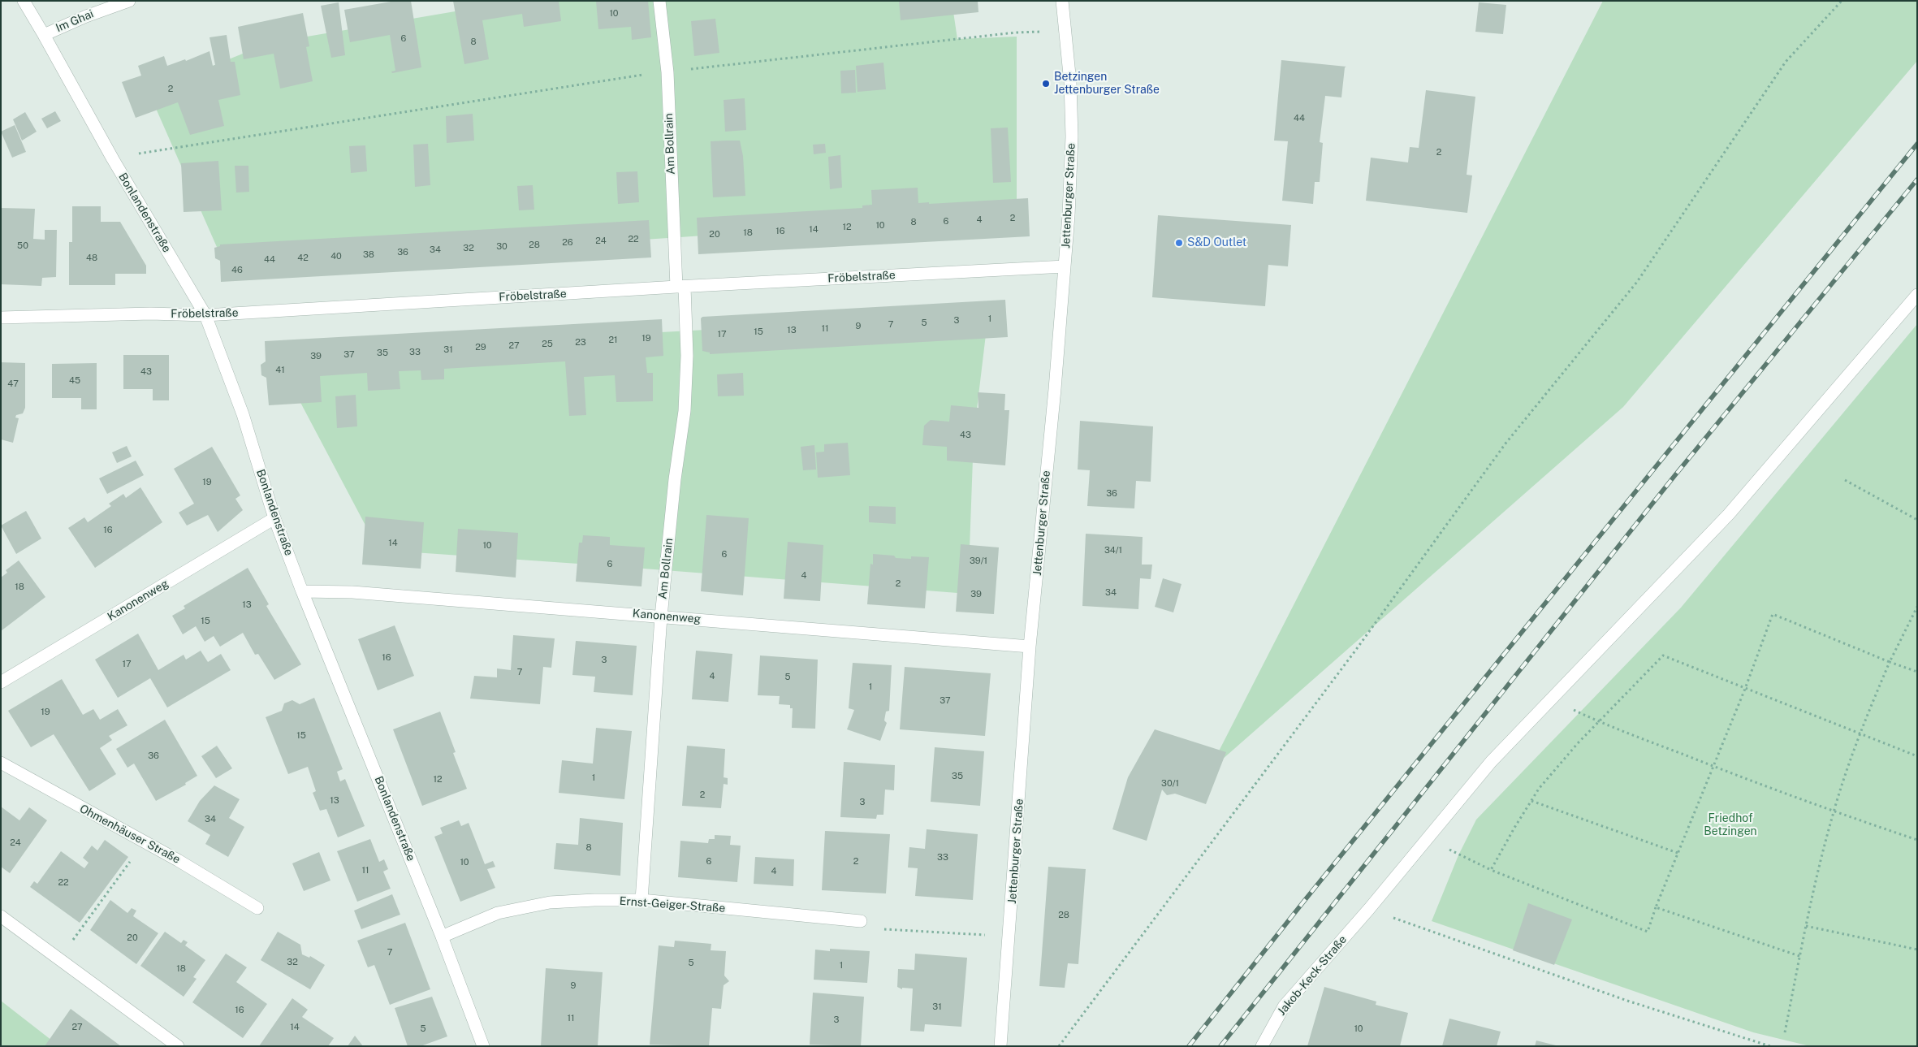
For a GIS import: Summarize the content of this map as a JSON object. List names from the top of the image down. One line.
{"streets":{"street":["Im Ghai","Am Bollrain","Jettenburger Straße","Bonlandenstraße","Fröbelstraße","Kanonenweg","Ohmenhäuser Straße","Ernst-Geiger-Straße","Jakob-Keck-Straße"]},"crossings":[["Im Ghai","Bonlandenstraße"],["Am Bollrain","Fröbelstraße"],["Am Bollrain","Kanonenweg"],["Am Bollrain","Ernst-Geiger-Straße"],["Jettenburger Straße","Fröbelstraße"],["Jettenburger Straße","Kanonenweg"],["Bonlandenstraße","Fröbelstraße"],["Bonlandenstraße","Kanonenweg"],["Bonlandenstraße","Ernst-Geiger-Straße"]],"parks":["Friedhof Betzingen"],"places":["Betzingen Jettenburger Straße","S&D Outlet"],"house_numbers":["10","6","8","2","44","2","2","4","6","8","10","12","14","16","18","20","22","24","26","28","50","30","32","34","36","38","40","48","42","44","46","1","3","5","7","9","11","13","15","17","19","21","23","25","27","29","31","33","35","37","39","41","43","45","47","43","19","36","16","14","10","34/1","6","39/1","6","4","2","18","34","39","13","15","16","3","17","7","4","5","1","37","19","15","36","35","1","12","30/1","2","13","3","34","24","8","33","6","2","10","11","4","22","28","20","7","32","5","1","18","9","31","16","11","3","27","14","5","10"]}
